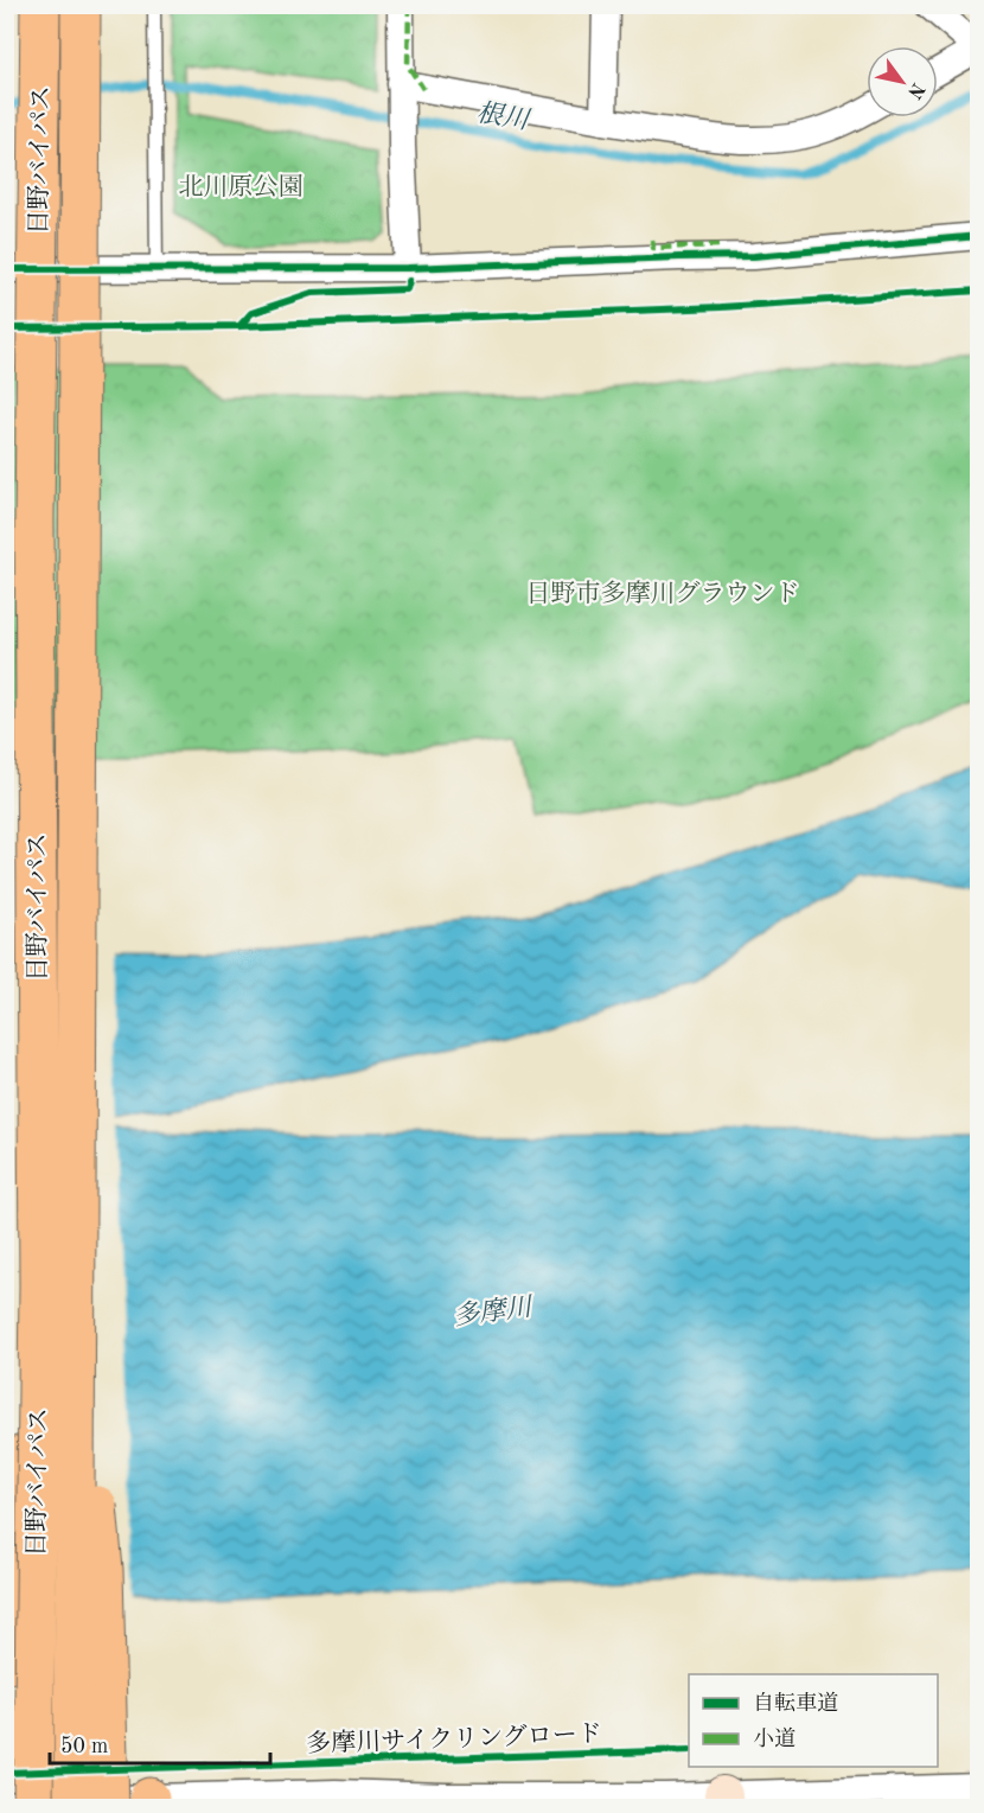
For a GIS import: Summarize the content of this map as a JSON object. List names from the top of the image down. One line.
{"streets":{"highway":["日野バイパス"],"cycle path":["多摩川サイクリングロード"]},"water":["根川","多摩川"],"parks":["北川原公園","日野市多摩川グラウンド"],"legend":["自転車道","小道"],"scale_bar":"50 m","north":"bottom right"}
